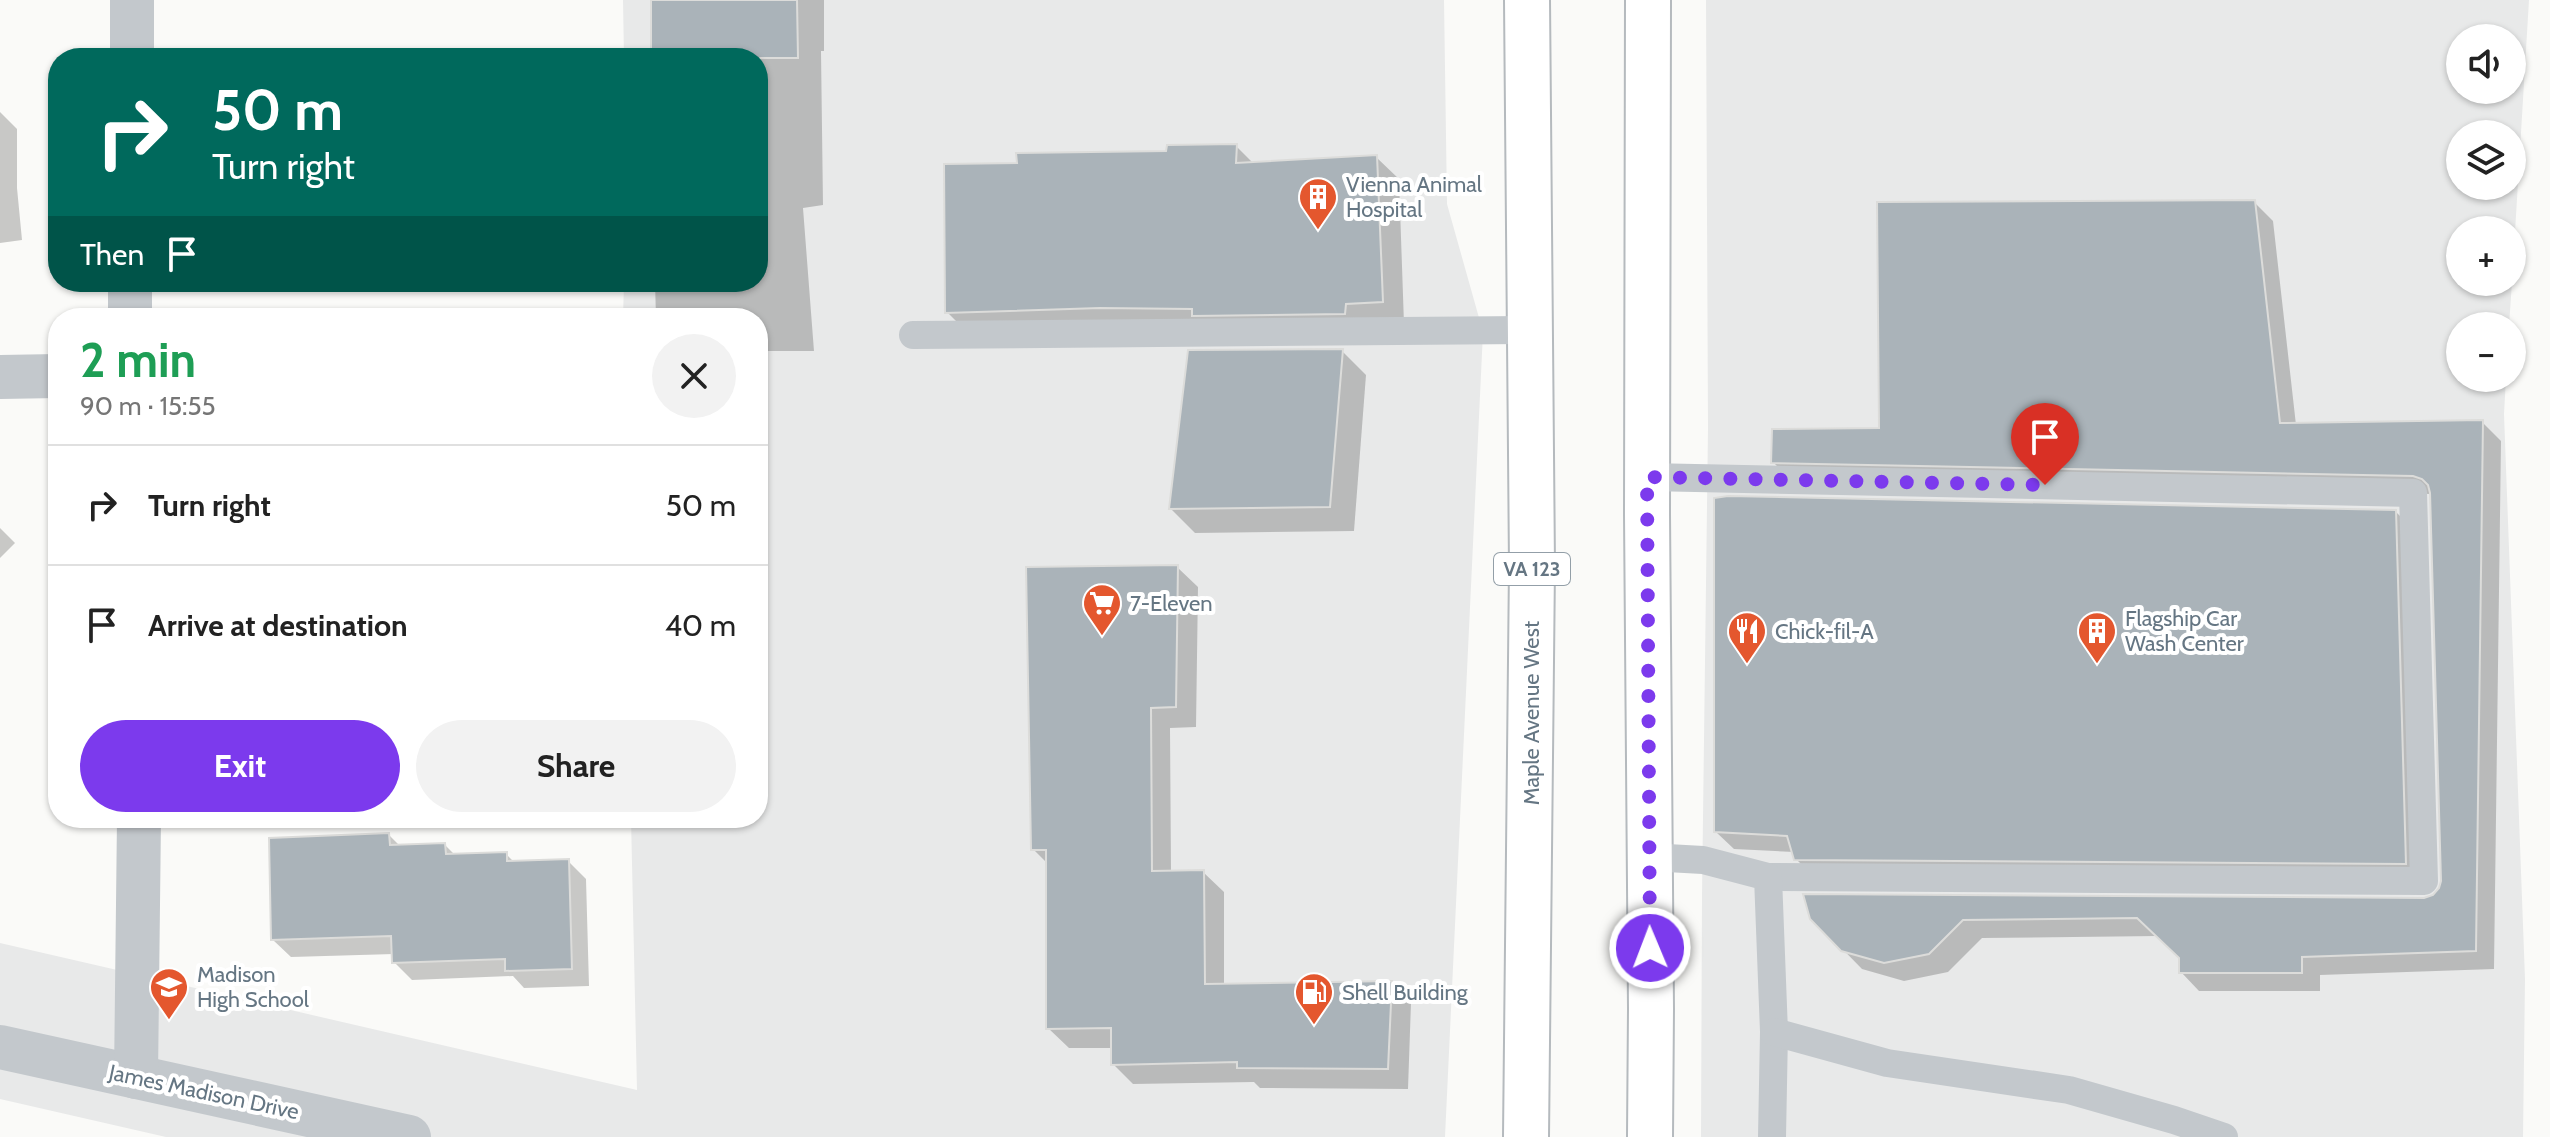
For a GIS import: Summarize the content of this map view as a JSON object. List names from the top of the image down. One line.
{"streets":{"main road":["VA 123","Maple Avenue West"],"street":["James Madison Drive"]},"places":{"building":["Vienna Animal Hospital","Flagship Car Wash Center"],"supermarket":["7-Eleven"],"restaurant":["Chick-fil-A"],"school or university":["Madison High School"],"fuel station":["Shell Building"]},"page":{"map_buttons":["+","−"],"turn":["50 m","Turn right"],"then":"Then","heading":["2 min","90 m · 15:55"],"list":[{"name":"Turn right","value":"50 m"},{"name":"Arrive at destination","value":"40 m"}],"buttons":["Exit","Share"]}}
